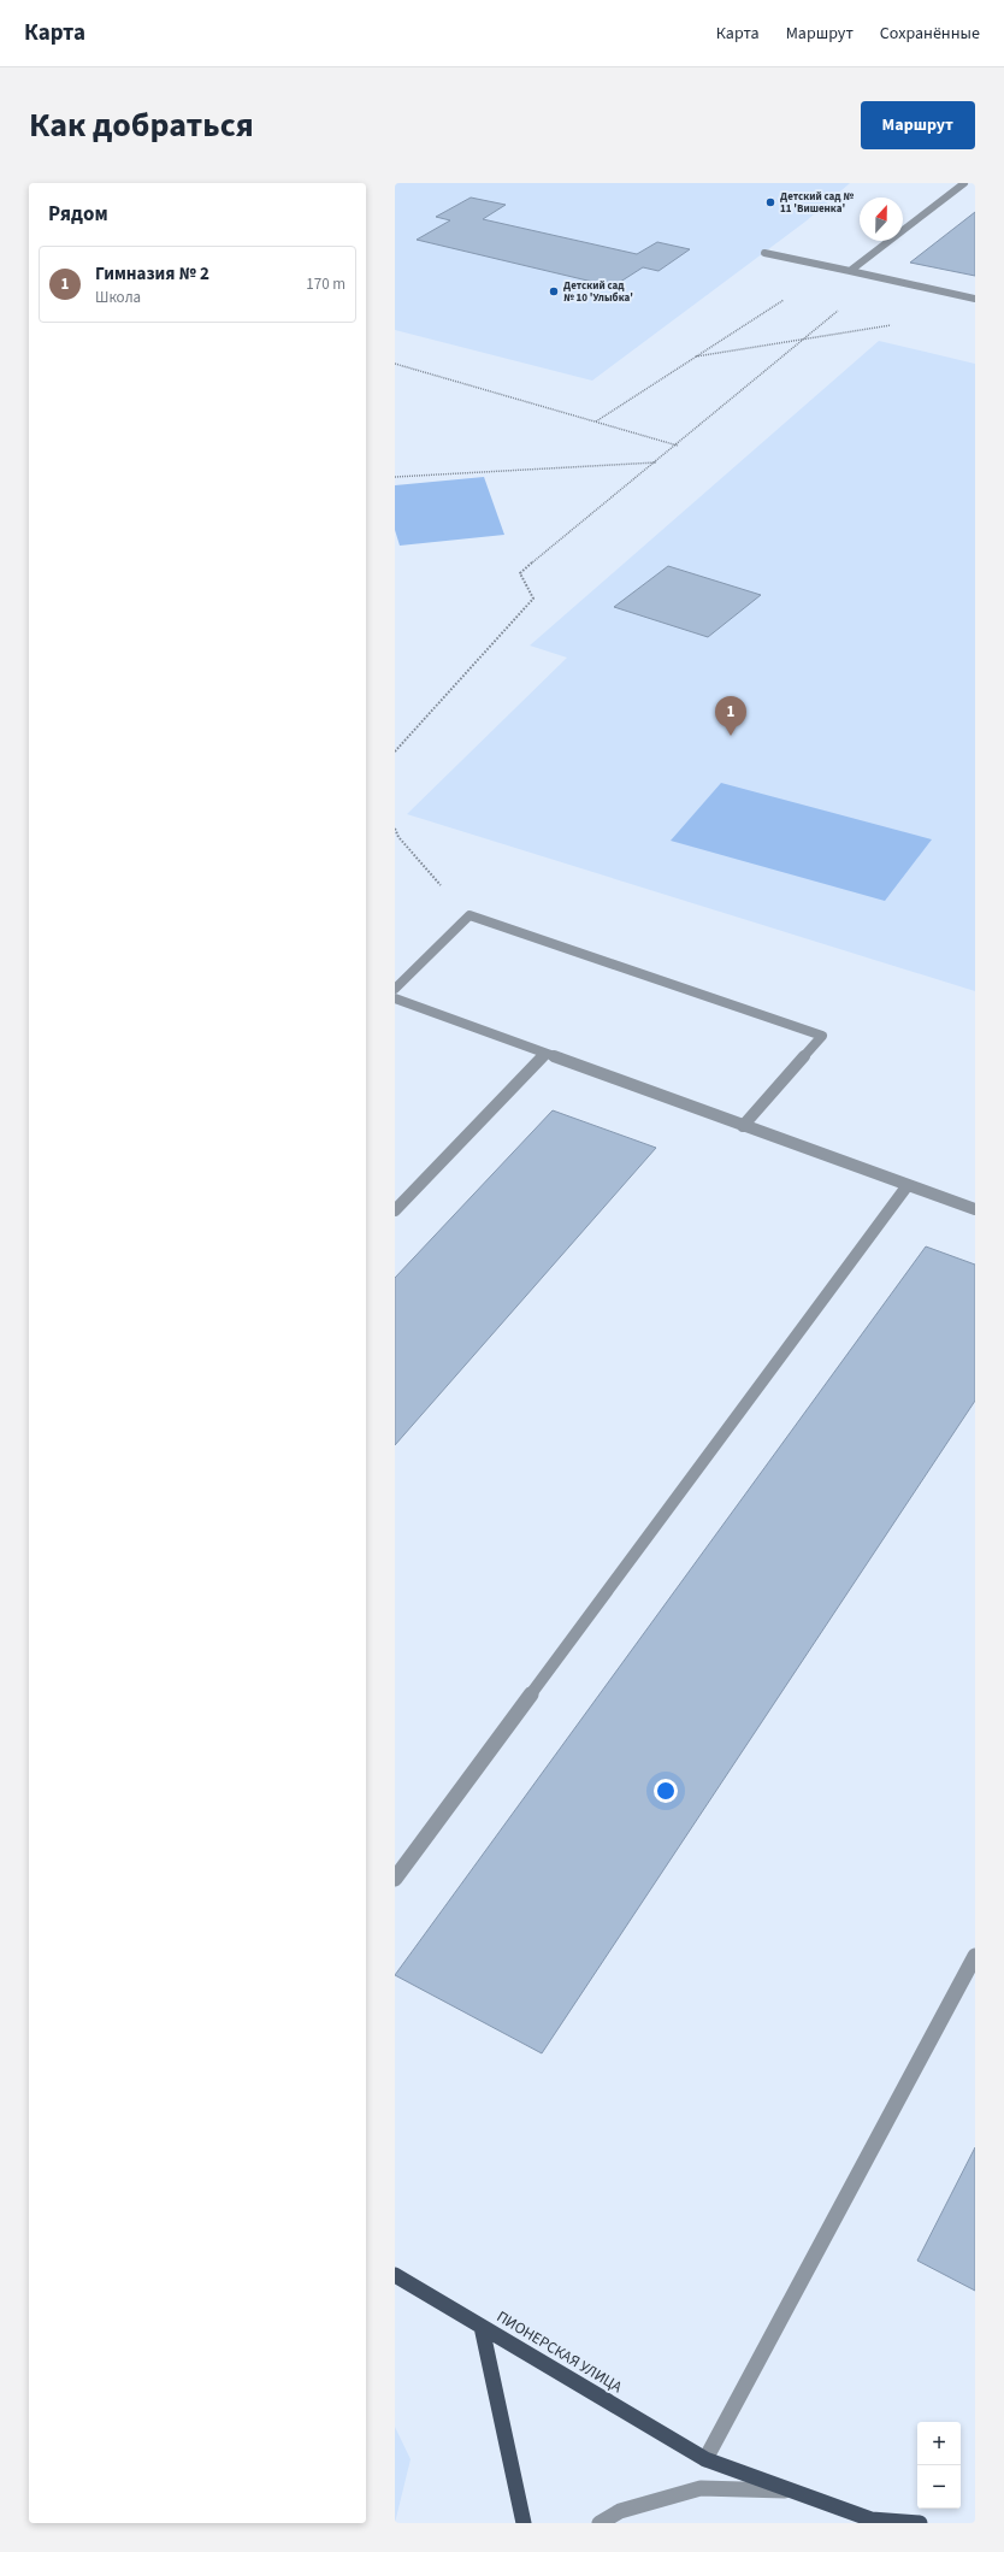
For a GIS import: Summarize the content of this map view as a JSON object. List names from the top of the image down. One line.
{"streets":{"main road":["ПИОНЕРСКАЯ УЛИЦА"]},"places":["Детский сад № 11 'Вишенка'","Детский сад № 10 'Улыбка'"],"north":"top","page":{"header":"Карта","nav":["Карта","Маршрут","Сохранённые"],"title":"Как добраться","buttons":"Маршрут","heading":"Рядом","list":[{"mark":"1","name":"Гимназия № 2","note":"Школа","value":"170 m"}],"pins":"1","map_buttons":["+","−"]}}
